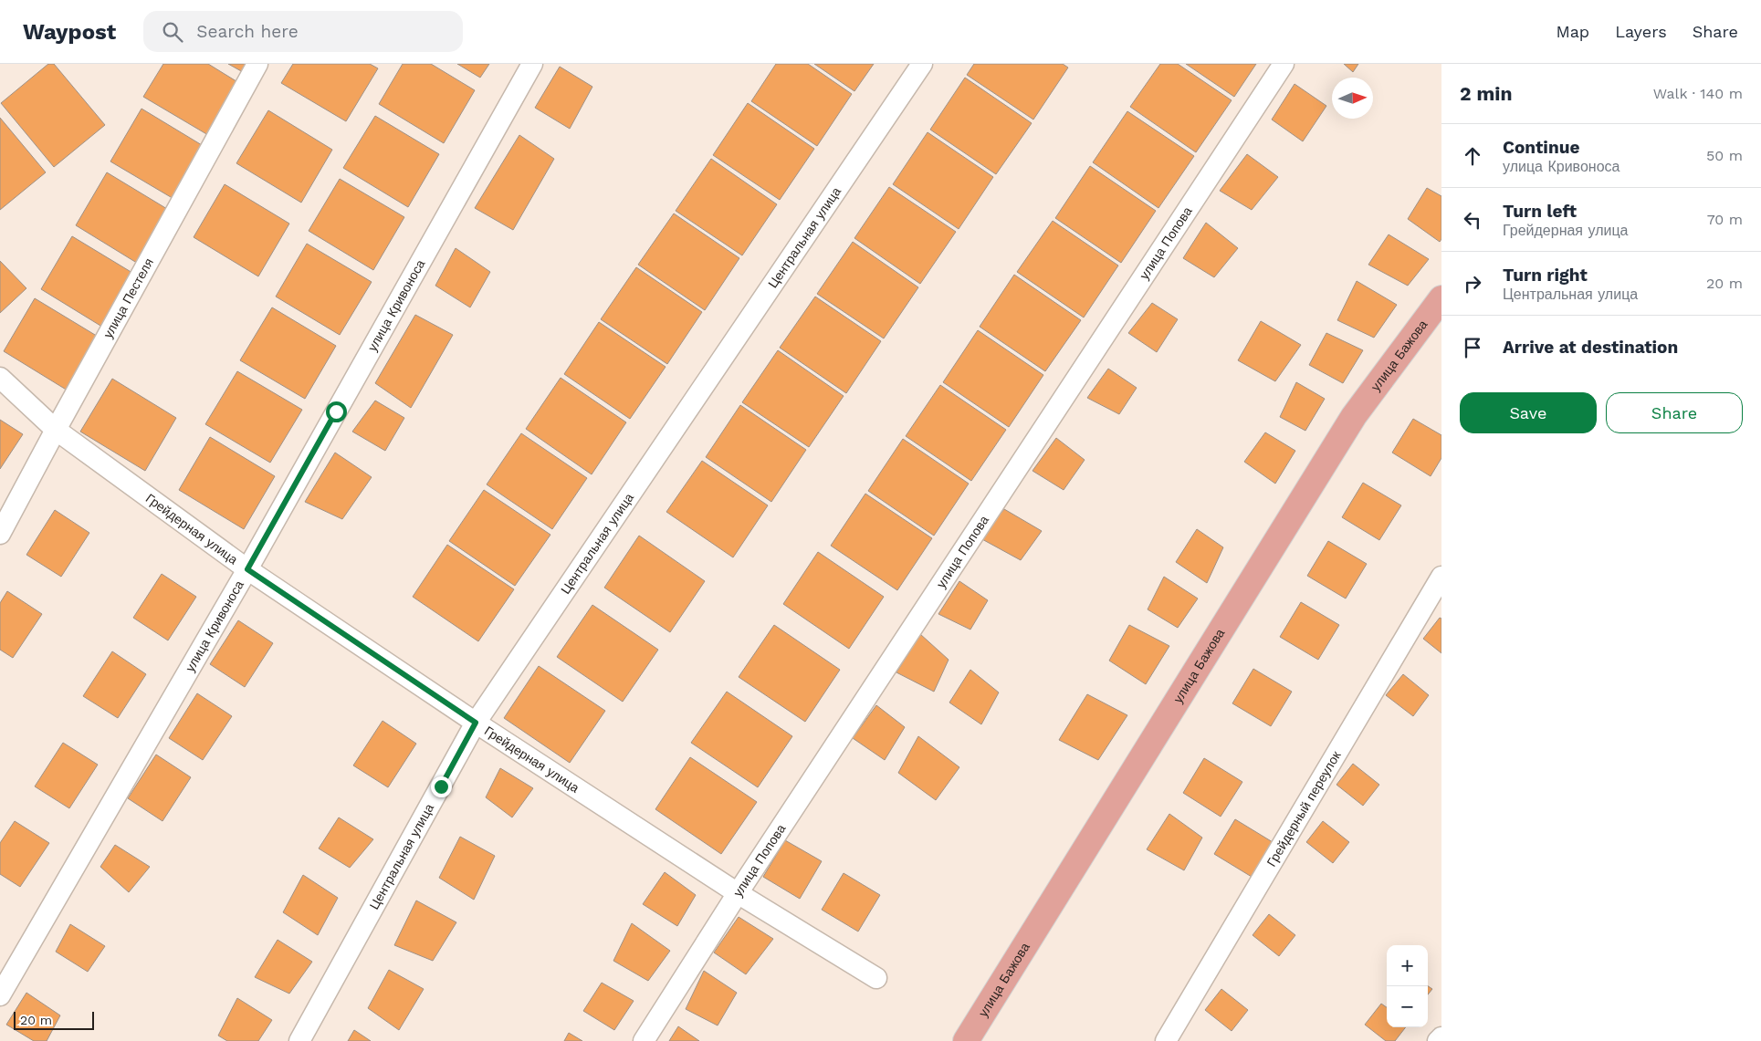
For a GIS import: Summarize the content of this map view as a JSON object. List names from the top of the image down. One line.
{"streets":{"main road":["улица Бажова"],"street":["Центральная улица","улица Попова","улица Пестеля","улица Кривоноса","Грейдерная улица","Грейдерный переулок"]},"crossings":[["Центральная улица","Грейдерная улица"],["улица Попова","Грейдерная улица"],["улица Пестеля","Грейдерная улица"],["улица Кривоноса","Грейдерная улица"]],"scale_bar":"20 m","north":"right","page":{"header":"Waypost","search":"Search here","nav":["Map","Layers","Share"],"heading":["2 min","Walk · 140 m"],"list":[["Continue","улица Кривоноса","50 m"],["Turn left","Грейдерная улица","70 m"],["Turn right","Центральная улица","20 m"],"Arrive at destination"],"buttons":["Save","Share"],"map_buttons":["+","−"],"scale":"20 m"}}
